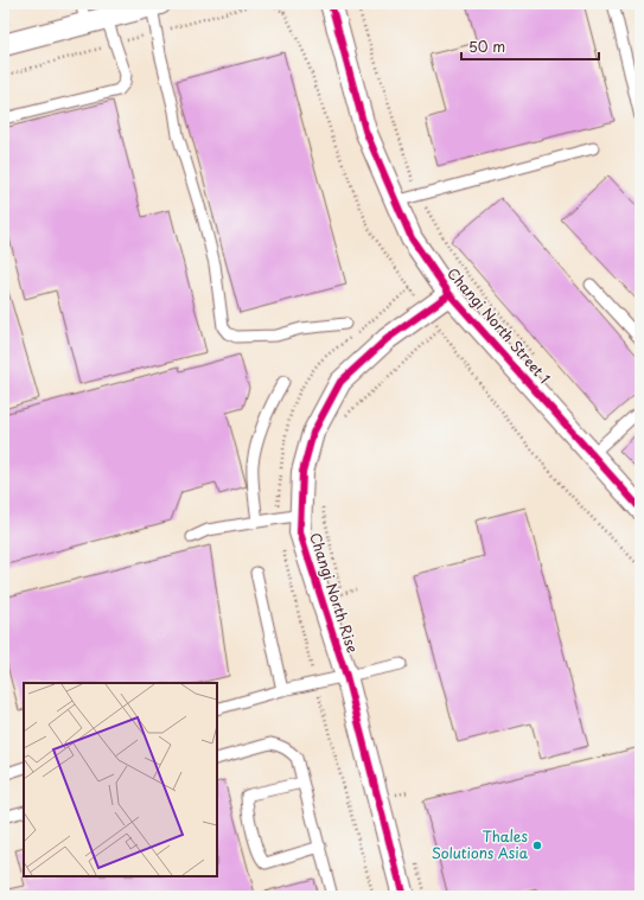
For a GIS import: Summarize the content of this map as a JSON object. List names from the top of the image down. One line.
{"streets":{"street":["Changi North Street 1","Changi North Rise"]},"crossings":[["Changi North Street 1","Changi North Rise"]],"places":["Thales Solutions Asia"],"scale_bar":"50 m"}
